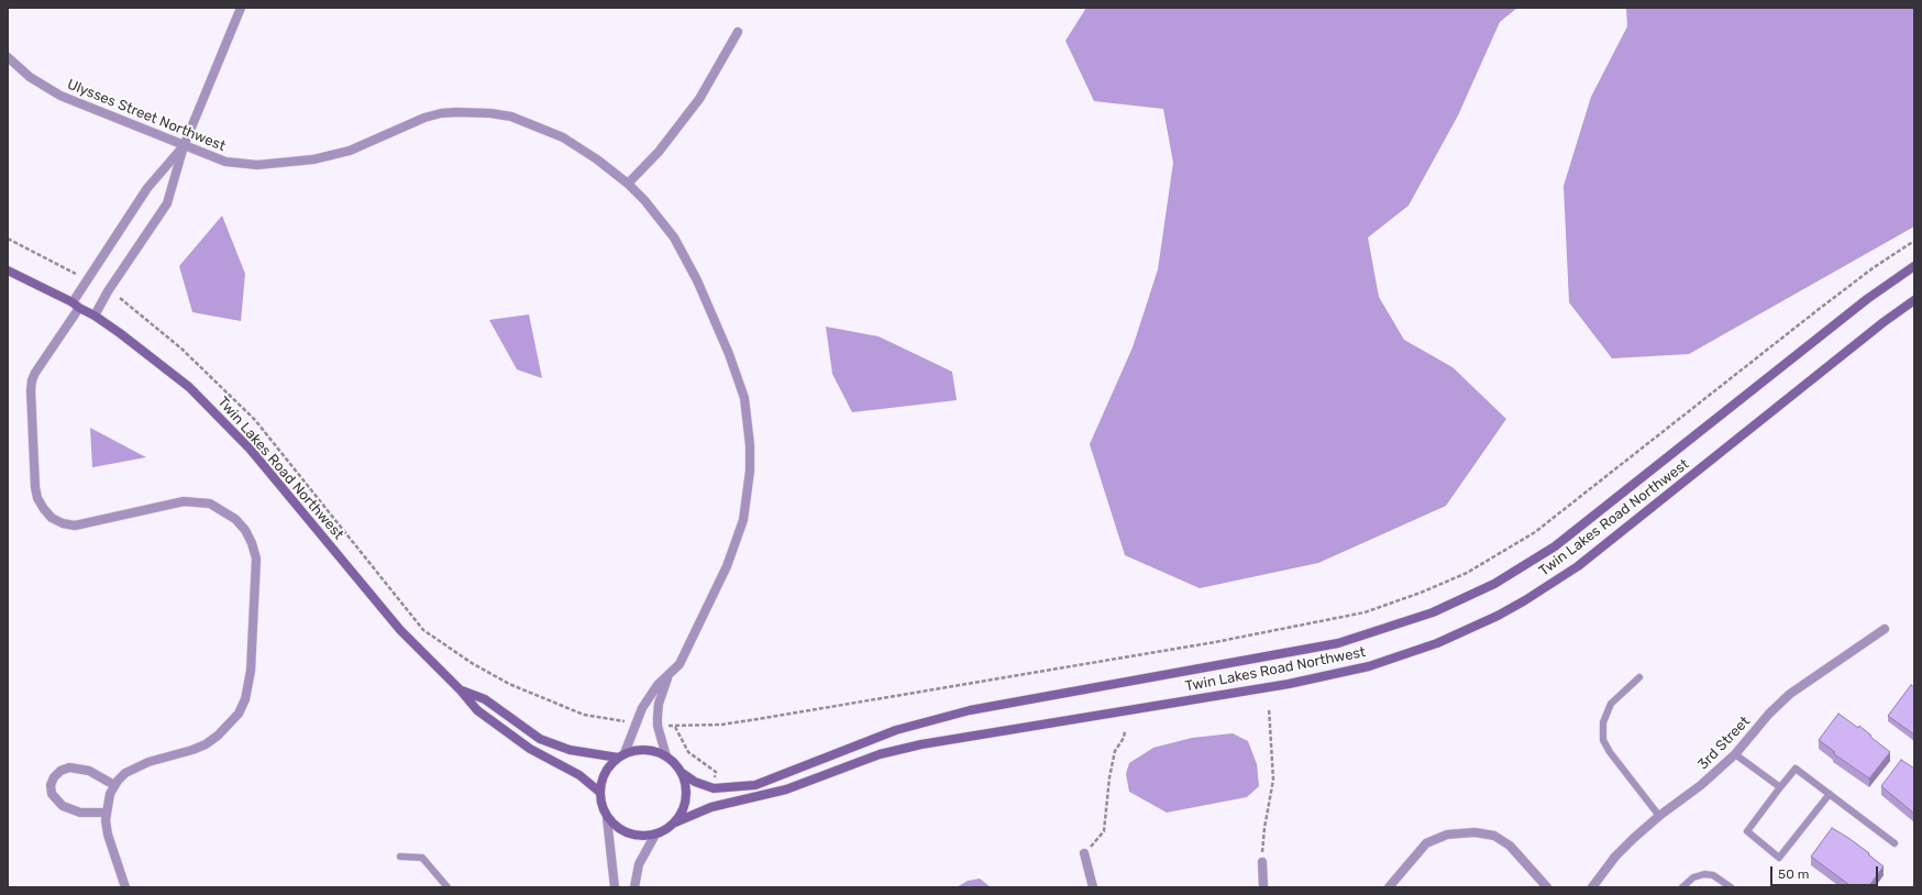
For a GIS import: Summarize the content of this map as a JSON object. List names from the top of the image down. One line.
{"streets":{"main road":["Twin Lakes Road Northwest"],"street":["Ulysses Street Northwest","3rd Street"]},"crossings":[["Ulysses Street Northwest","Twin Lakes Road Northwest"]],"scale_bar":"50 m"}
